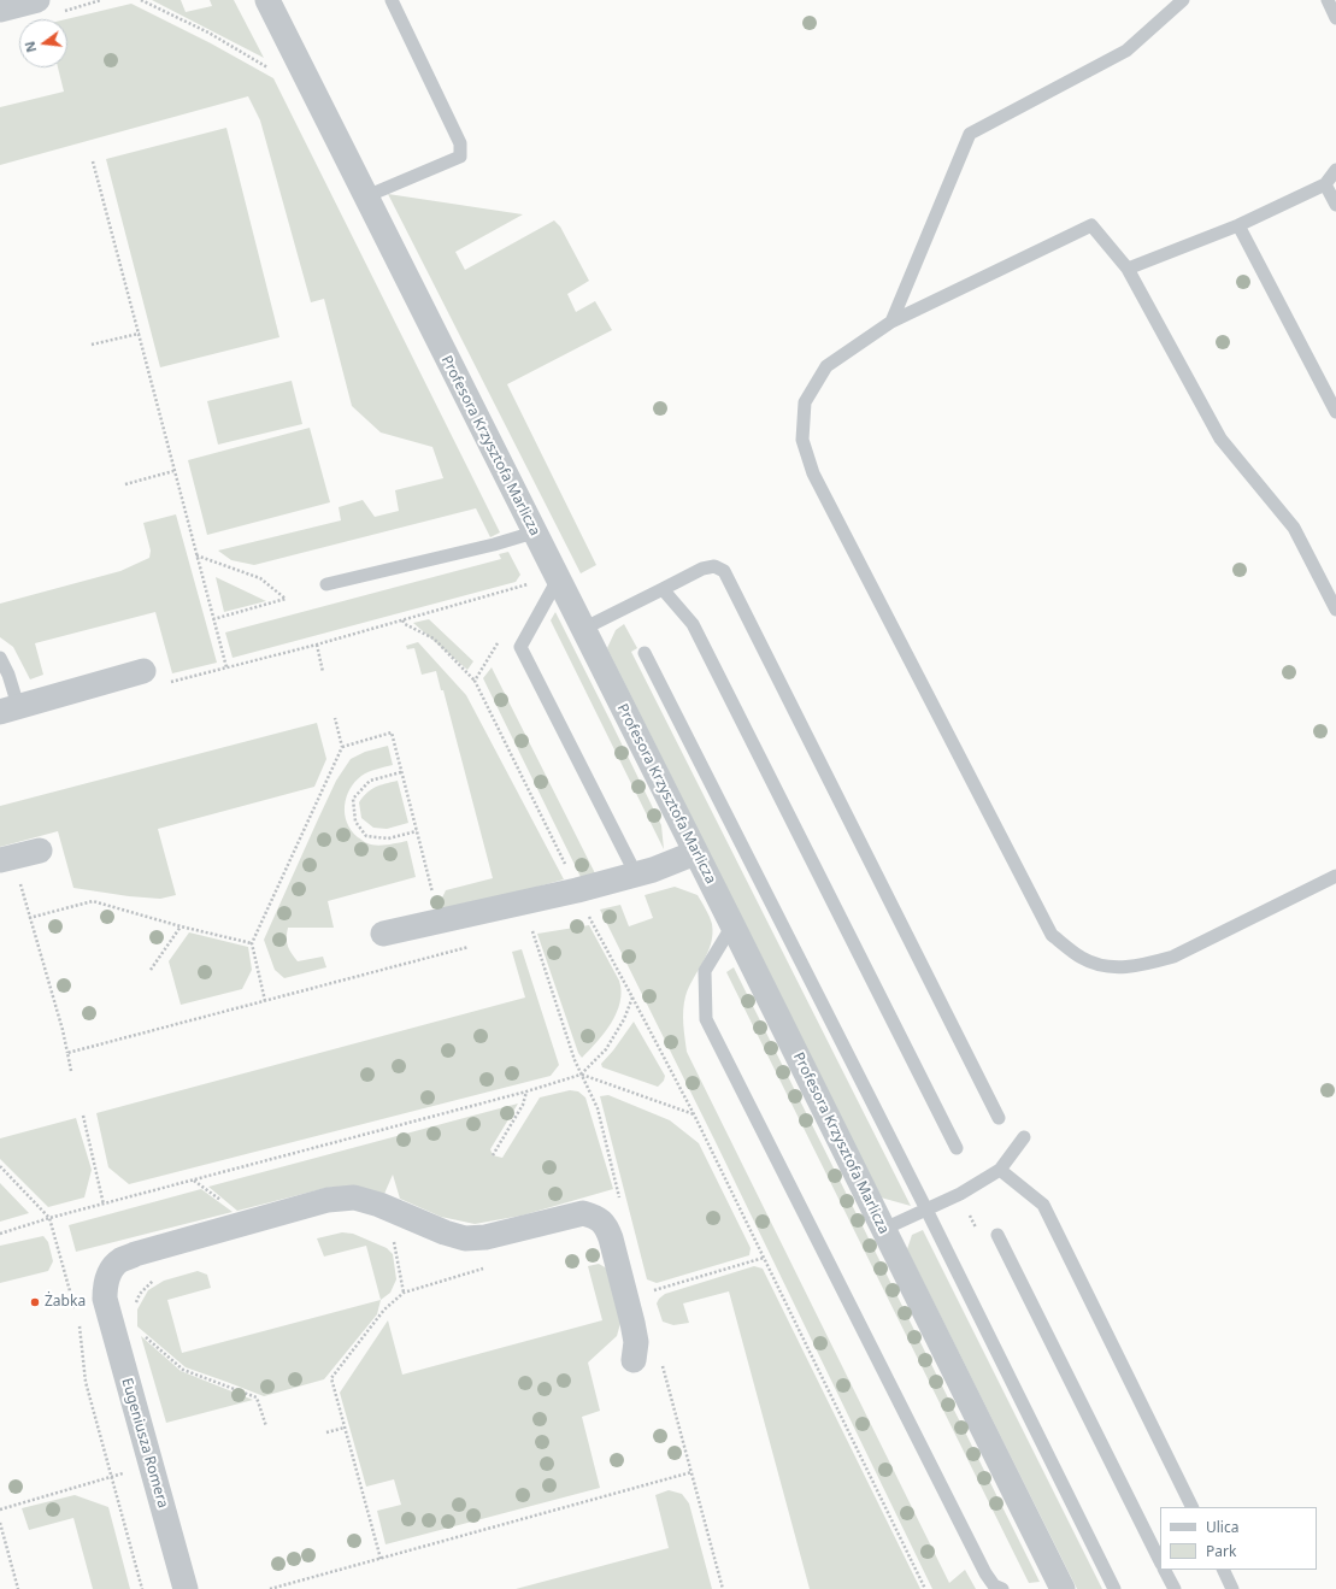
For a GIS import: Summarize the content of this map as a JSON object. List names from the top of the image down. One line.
{"streets":{"street":["Profesora Krzysztofa Marlicza","Eugeniusza Romera"]},"places":["Żabka"],"legend":["Ulica","Park"],"north":"left"}
